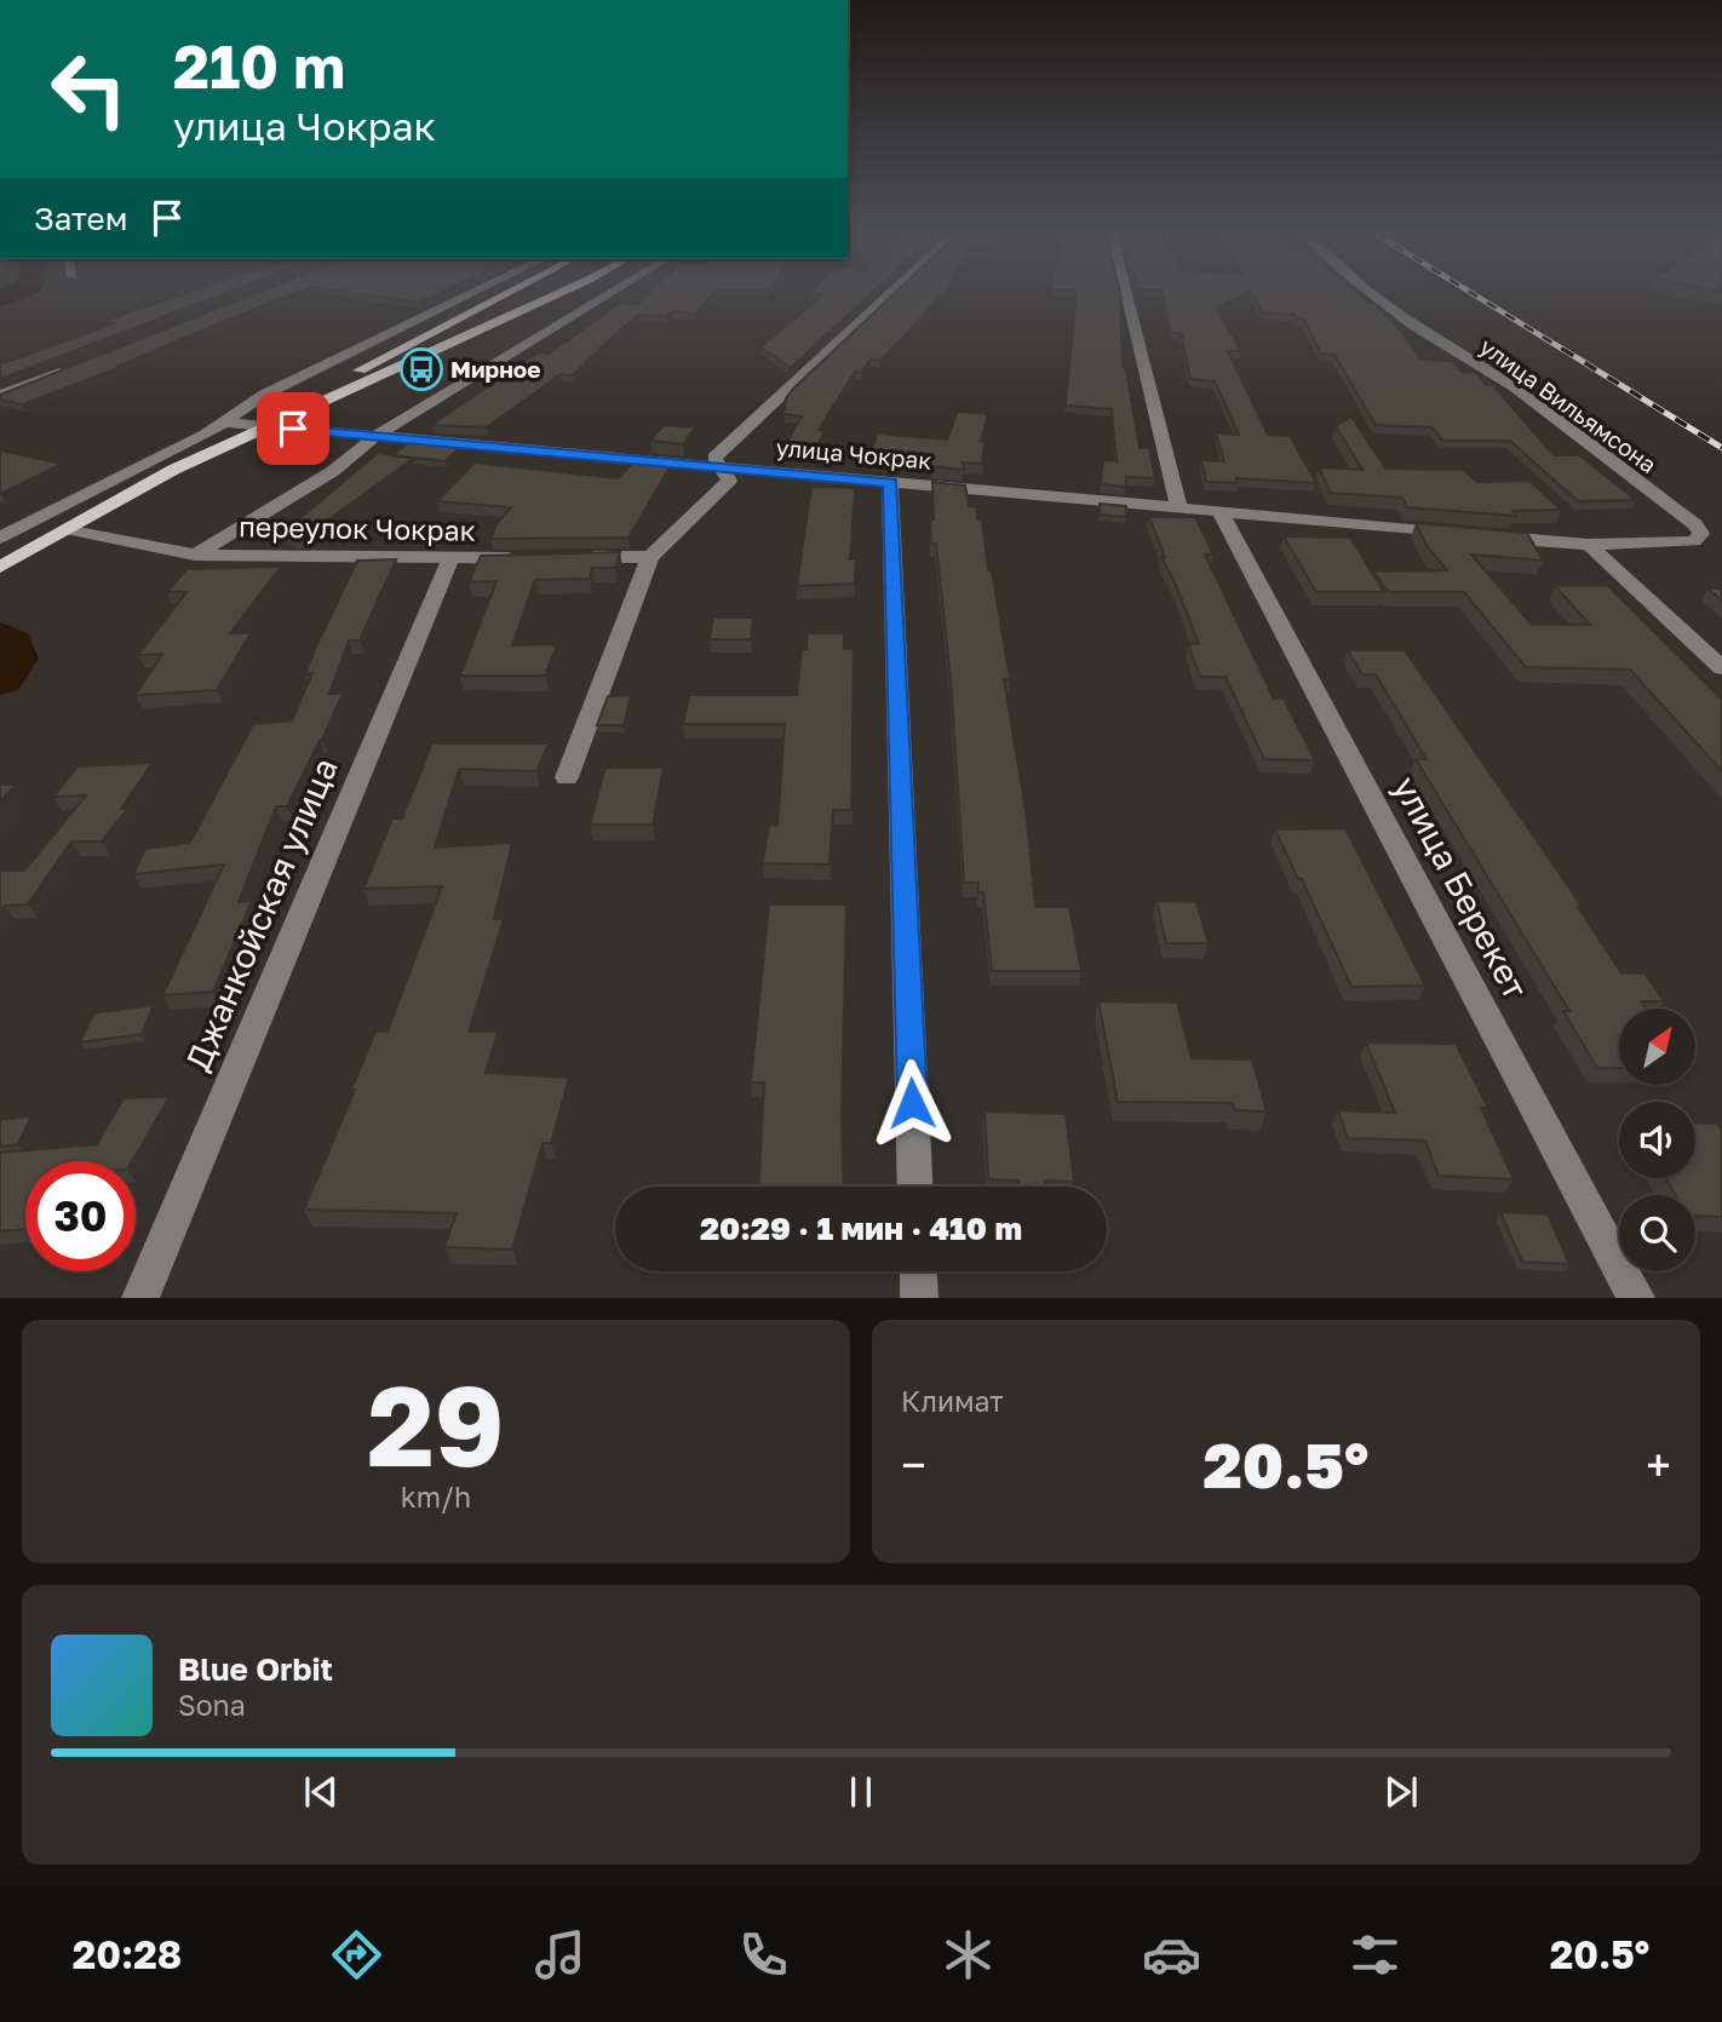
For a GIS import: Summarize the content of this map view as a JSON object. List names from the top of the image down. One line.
{"streets":{"street":["улица Вильямсона","улица Чокрак","переулок Чокрак","улица Берекет","Джанкойская улица"]},"crossings":[["улица Чокрак","улица Берекет"],["переулок Чокрак","Джанкойская улица"]],"places":{"bus stop":["Мирное"]},"north":"top right","page":{"turn":["210 m","улица Чокрак"],"then":"Затем","limit":"30","trip":"20:29 · 1 мин · 410 m","tile":[["29","km/h"],"Климат"],"heat":["−","20.5°","+"],"song":["Blue Orbit","Sona"],"tabs":["20:28","20.5°"]}}
